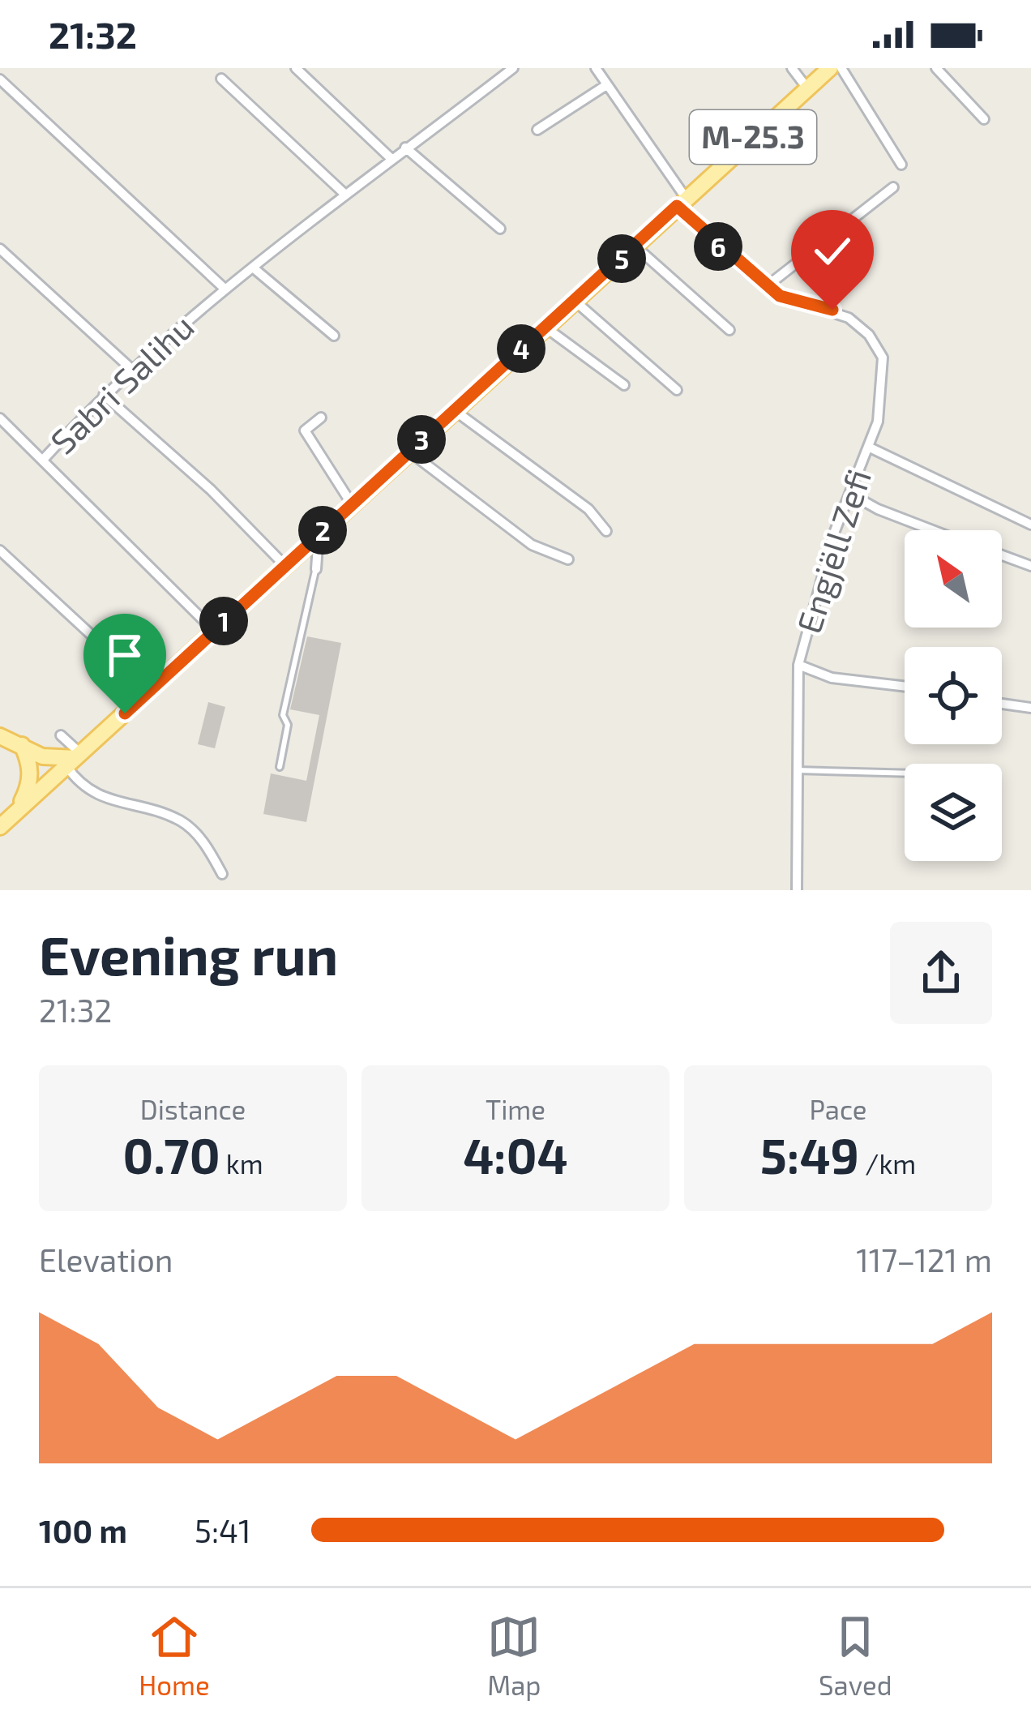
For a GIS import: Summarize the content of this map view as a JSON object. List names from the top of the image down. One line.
{"streets":{"main road":["M-25.3"],"street":["Sabri Salihu","Engjëll Zefi"]},"crossings":[["M-25.3","Sabri Salihu"],["M-25.3","Engjëll Zefi"]],"north":"top left","page":{"status":"21:32","pins":["6","5","4","3","2","1"],"heading":["Evening run","21:32"],"stats":[["Distance","0.70 km"],["Time","4:04"],["Pace","5:49 /km"]],"chart":["Elevation","117–121 m"],"list":[{"name":"100 m","note":"5:41"}],"tabs":["Home","Map","Saved"]}}
